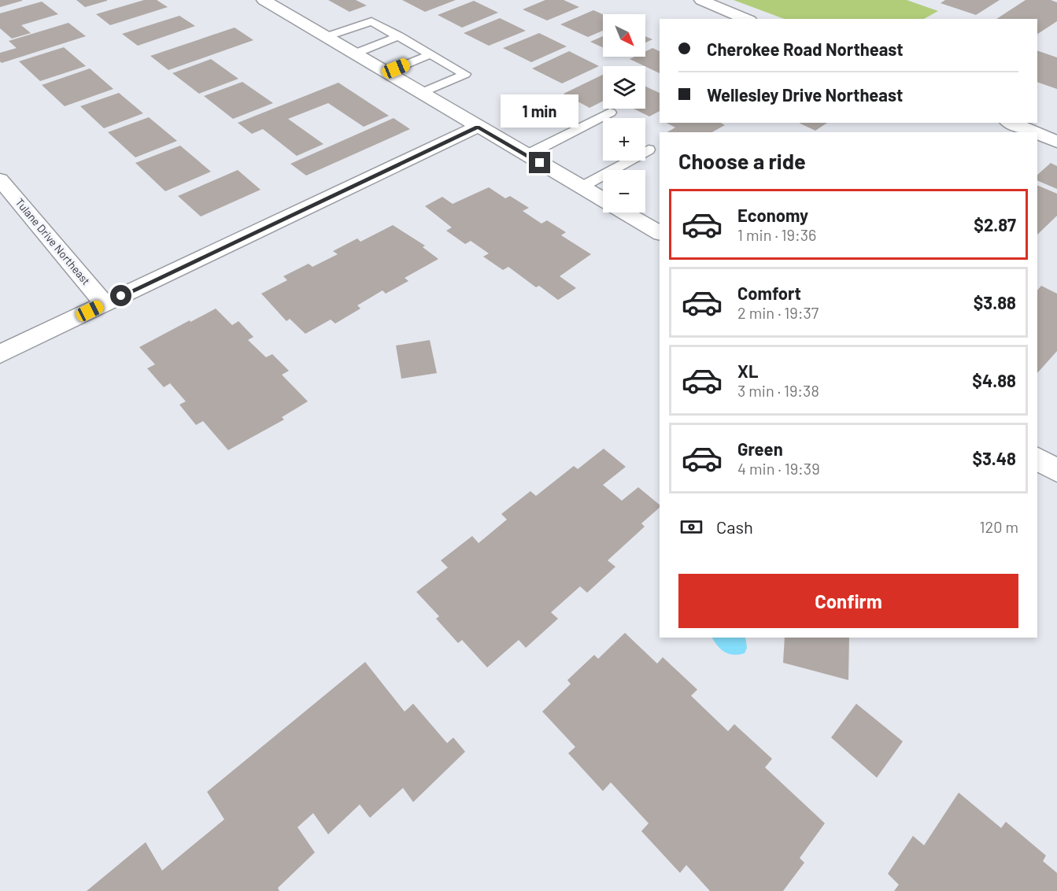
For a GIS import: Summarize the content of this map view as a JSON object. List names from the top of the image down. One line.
{"streets":{"street":["Tulane Drive Northeast"]},"north":"bottom right","page":{"map_buttons":["+","−"],"banner":["Cherokee Road Northeast","Wellesley Drive Northeast"],"bubble":"1 min","heading":"Choose a ride","list":[{"name":"Economy","note":"1 min · 19:36","value":"$2.87"},{"name":"Comfort","note":"2 min · 19:37","value":"$3.88"},{"name":"XL","note":"3 min · 19:38","value":"$4.88"},{"name":"Green","note":"4 min · 19:39","value":"$3.48"}],"pay":["Cash","120 m"],"buttons":"Confirm"}}
